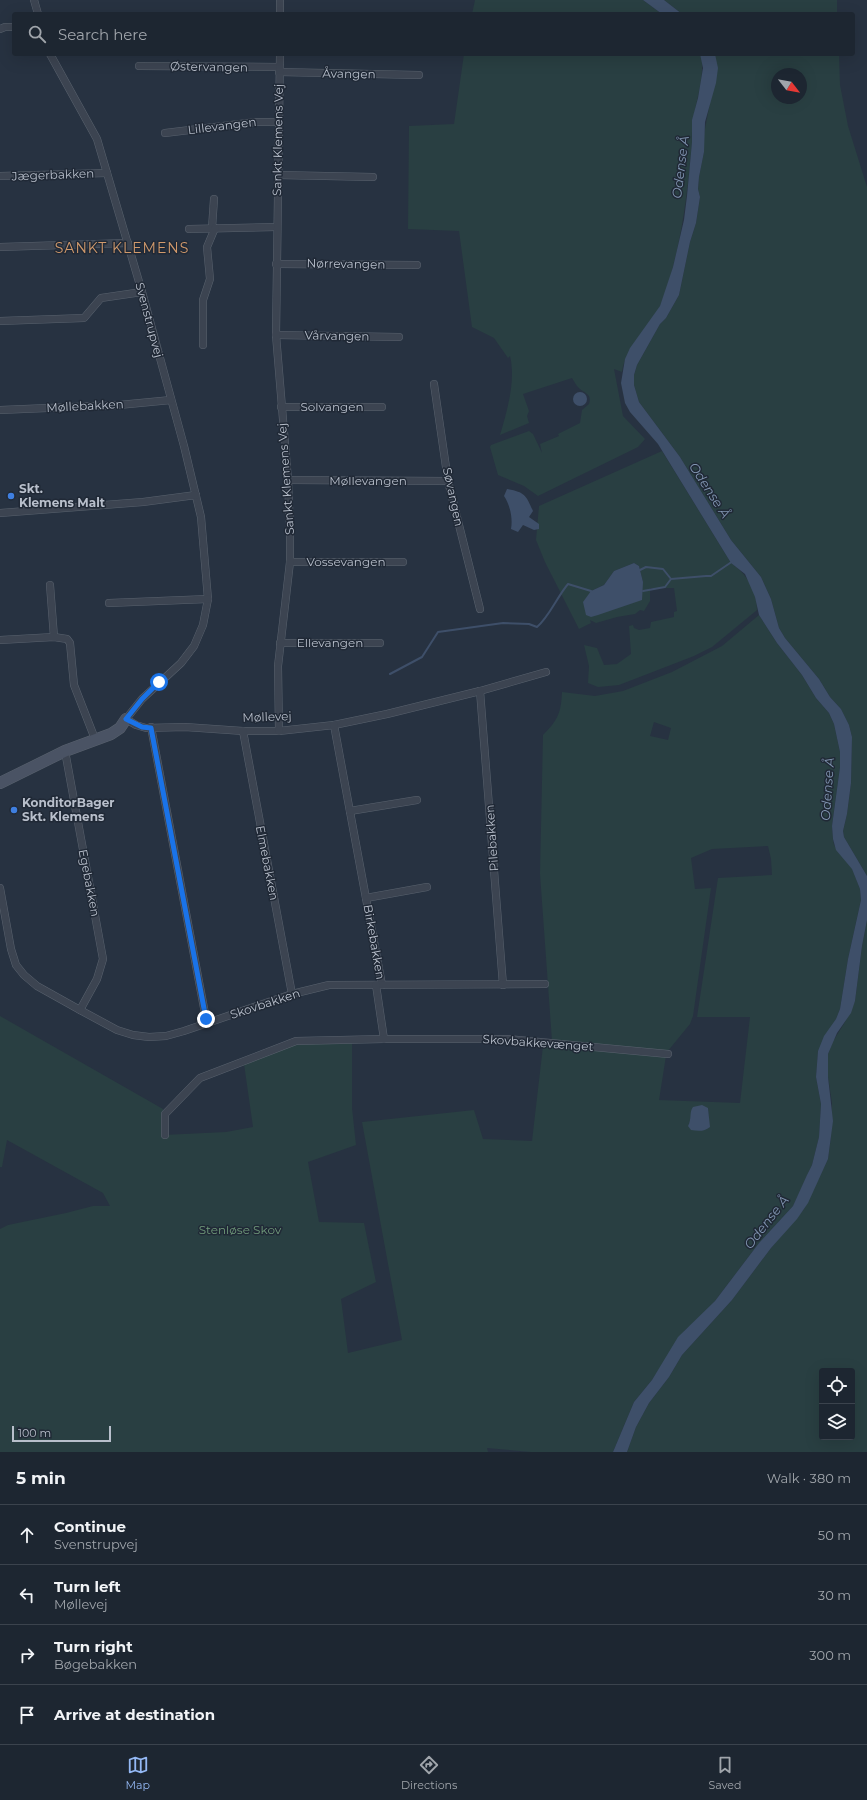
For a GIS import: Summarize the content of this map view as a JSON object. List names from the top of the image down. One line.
{"streets":{"street":["Østervangen","Åvangen","Lillevangen","Sankt Klemens Vej","Jægerbakken","Nørrevangen","Svenstrupvej","Vårvangen","Møllebakken","Solvangen","Møllevangen","Søvangen","Vossevangen","Ellevangen","Møllevej","Pilebakken","Elmebakken","Egebakken","Birkebakken","Skovbakken","Skovbakkevænget"]},"crossings":[["Østervangen","Åvangen"],["Østervangen","Sankt Klemens Vej"],["Åvangen","Sankt Klemens Vej"],["Lillevangen","Sankt Klemens Vej"],["Sankt Klemens Vej","Nørrevangen"],["Sankt Klemens Vej","Vårvangen"],["Sankt Klemens Vej","Solvangen"],["Sankt Klemens Vej","Møllevangen"],["Sankt Klemens Vej","Vossevangen"],["Sankt Klemens Vej","Ellevangen"],["Sankt Klemens Vej","Møllevej"],["Jægerbakken","Svenstrupvej"],["Svenstrupvej","Møllebakken"],["Svenstrupvej","Møllevej"],["Møllevangen","Søvangen"],["Møllevej","Pilebakken"],["Møllevej","Elmebakken"],["Møllevej","Birkebakken"],["Pilebakken","Skovbakken"],["Elmebakken","Skovbakken"],["Egebakken","Skovbakken"],["Birkebakken","Skovbakken"]],"districts":["SANKT KLEMENS"],"water":["Odense Å"],"parks":["Stenløse Skov"],"places":["Skt. Klemens Malt","KonditorBager Skt. Klemens"],"scale_bar":"100 m","north":"bottom right","page":{"search":"Search here","scale":"100 m","heading":["5 min","Walk · 380 m"],"list":[["Continue","Svenstrupvej","50 m"],["Turn left","Møllevej","30 m"],["Turn right","Bøgebakken","300 m"],"Arrive at destination"],"nav":["Map","Directions","Saved"]}}
